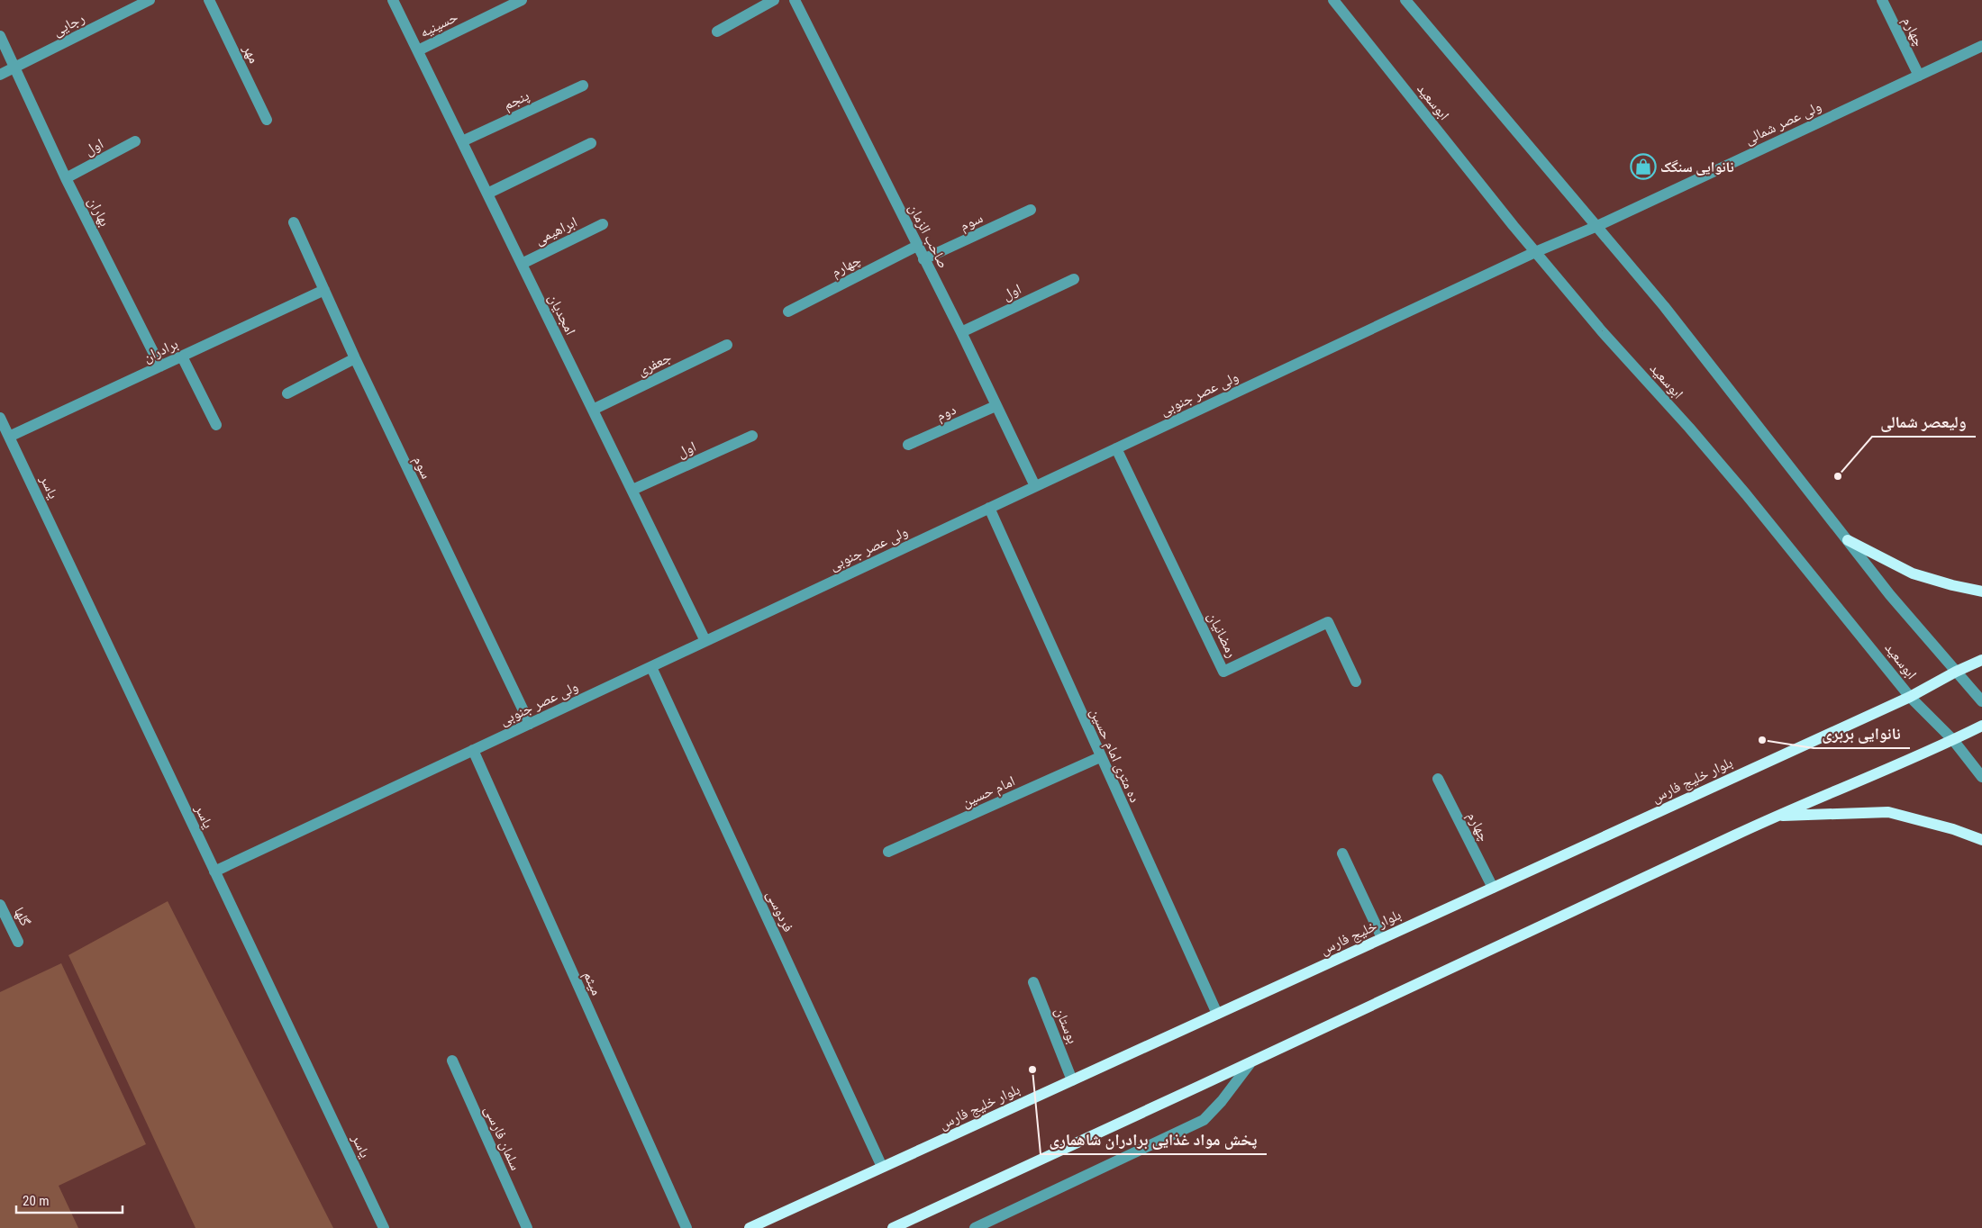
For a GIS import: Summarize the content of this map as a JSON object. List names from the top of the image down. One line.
{"streets":{"main road":["بلوار خلیج فارس"],"street":["رجایی","حسینیه","چهارم","مهر","پنجم","ابوسعید","ولی عصر شمالی","اول","بهاران","سوم","ابراهیمی","صاحب الزمان","امجدیان","برادران","جعفری","ولی عصر جنوبی","دوم","یاسر","رمضانیان","ده متری امام حسین","امام حسین","فردوسی","گلها","میثم","بوستان","سلمان فارسی"]},"crossings":[["رجایی","بهاران"],["حسینیه","امجدیان"],["چهارم","ولی عصر شمالی"],["چهارم","صاحب الزمان"],["چهارم","بلوار خلیج فارس"],["پنجم","امجدیان"],["ابوسعید","ولی عصر شمالی"],["ابوسعید","ولی عصر جنوبی"],["ابوسعید","بلوار خلیج فارس"],["ولی عصر شمالی","ولی عصر جنوبی"],["اول","بهاران"],["اول","صاحب الزمان"],["اول","امجدیان"],["بهاران","برادران"],["سوم","صاحب الزمان"],["سوم","برادران"],["سوم","ولی عصر جنوبی"],["ابراهیمی","امجدیان"],["صاحب الزمان","ولی عصر جنوبی"],["صاحب الزمان","دوم"],["امجدیان","جعفری"],["امجدیان","ولی عصر جنوبی"],["برادران","یاسر"],["ولی عصر جنوبی","یاسر"],["ولی عصر جنوبی","رمضانیان"],["ولی عصر جنوبی","ده متری امام حسین"],["ولی عصر جنوبی","فردوسی"],["ولی عصر جنوبی","میثم"],["ده متری امام حسین","بلوار خلیج فارس"],["ده متری امام حسین","امام حسین"],["بلوار خلیج فارس","فردوسی"],["بلوار خلیج فارس","بوستان"]],"places":{"shop":["نانوایی سنگک"],"other":["ولیعصر شمالی","نانوایی بربری","پخش مواد غذایی برادران شاهماری"]},"scale_bar":"20 m"}
